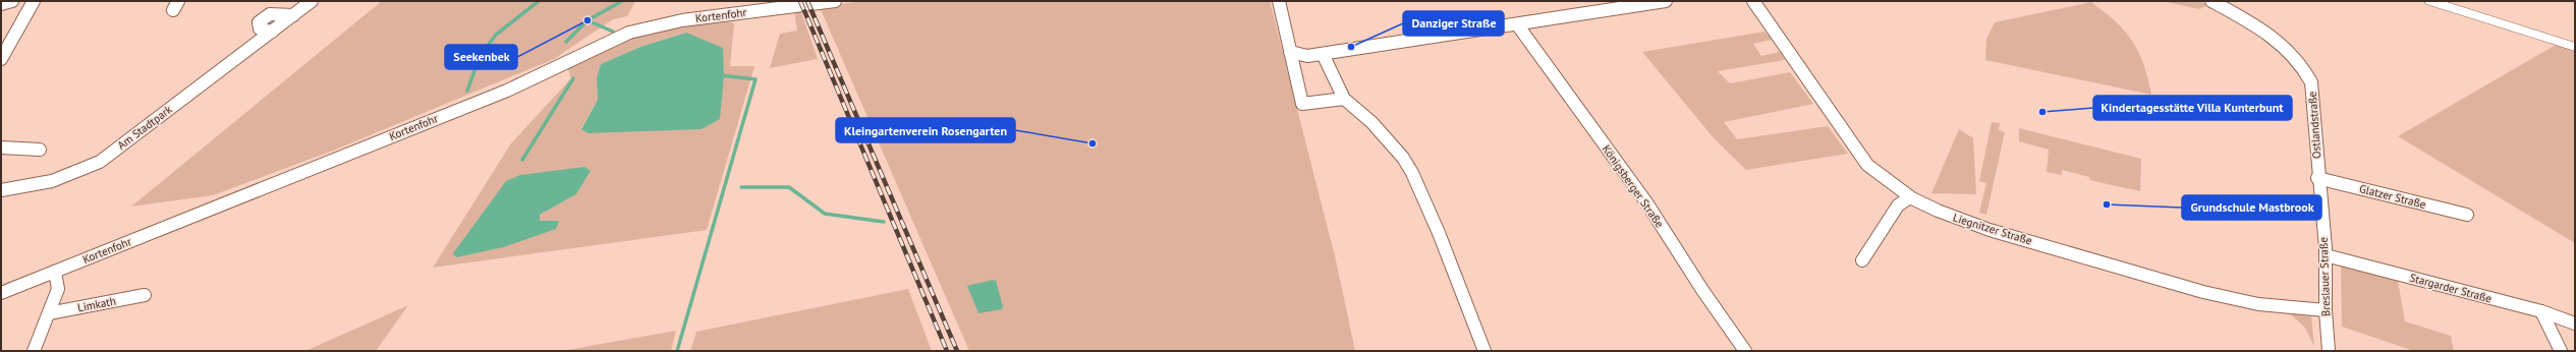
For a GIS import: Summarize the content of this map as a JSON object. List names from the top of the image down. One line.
{"streets":{"street":["Kortenfohr","Ostlandstraße","Am Stadtpark","Königsberger Straße","Glatzer Straße","Liegnitzer Straße","Breslauer Straße","Stargarder Straße","Limkath"]},"crossings":[["Ostlandstraße","Glatzer Straße"],["Ostlandstraße","Breslauer Straße"],["Glatzer Straße","Breslauer Straße"],["Liegnitzer Straße","Breslauer Straße"],["Breslauer Straße","Stargarder Straße"]],"places":["Seekenbek","Danziger Straße","Kindertagesstätte Villa Kunterbunt","Kleingartenverein Rosengarten","Grundschule Mastbrook"]}
